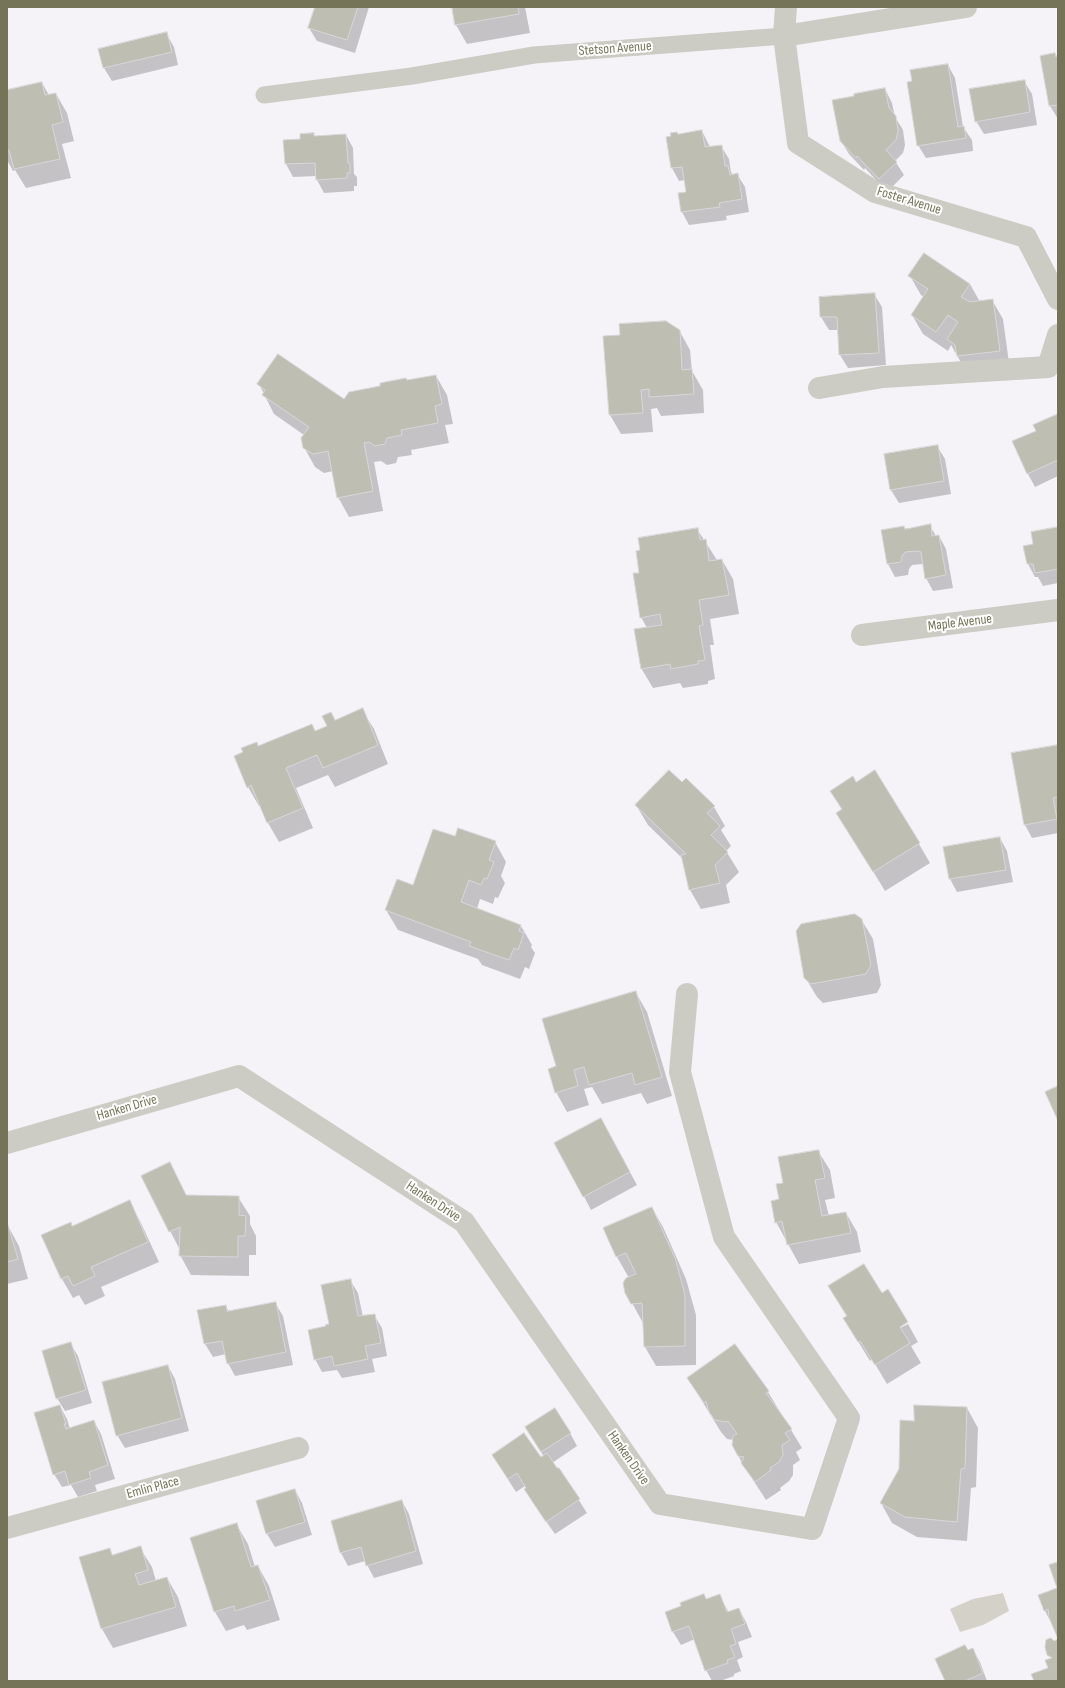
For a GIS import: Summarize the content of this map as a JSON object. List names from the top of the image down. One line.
{"streets":{"street":["Stetson Avenue","Foster Avenue","Maple Avenue","Hanken Drive","Emlin Place"]},"crossings":[["Stetson Avenue","Foster Avenue"]]}
